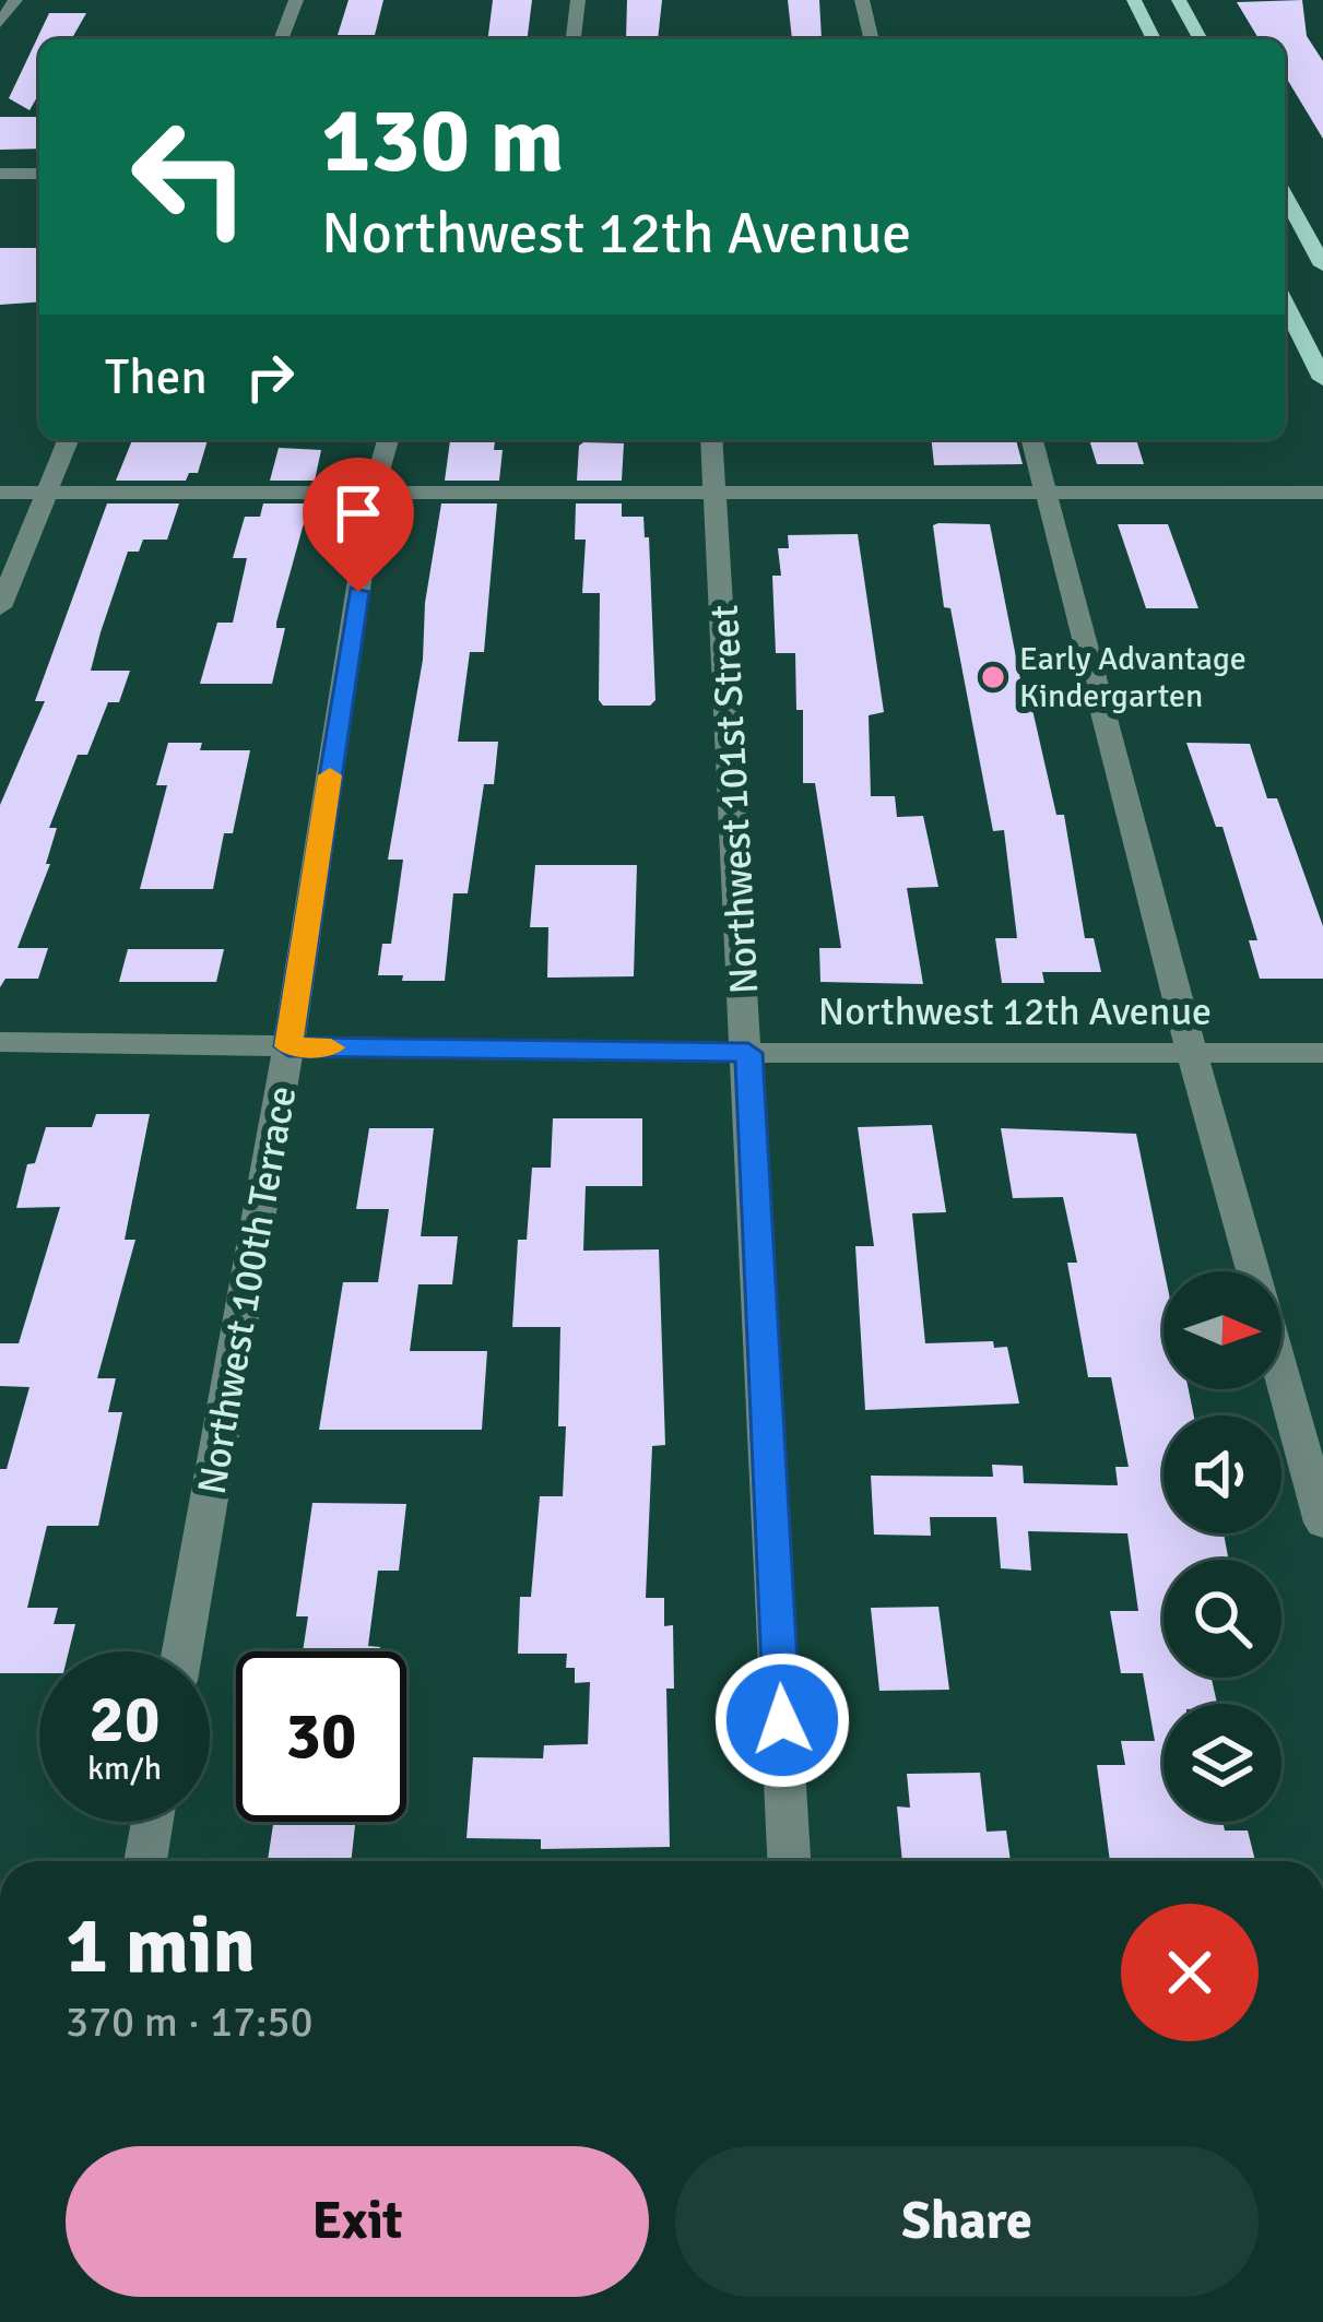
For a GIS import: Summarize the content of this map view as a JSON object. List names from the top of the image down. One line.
{"streets":{"street":["Northwest 101st Street","Northwest 12th Avenue","Northwest 100th Terrace"]},"crossings":[["Northwest 101st Street","Northwest 12th Avenue"],["Northwest 12th Avenue","Northwest 100th Terrace"]],"places":["Early Advantage Kindergarten"],"north":"right","page":{"turn":["130 m","Northwest 12th Avenue"],"then":"Then","speed":"20 km/h","limit":"30","heading":["1 min","370 m · 17:50"],"buttons":["Exit","Share"]}}
